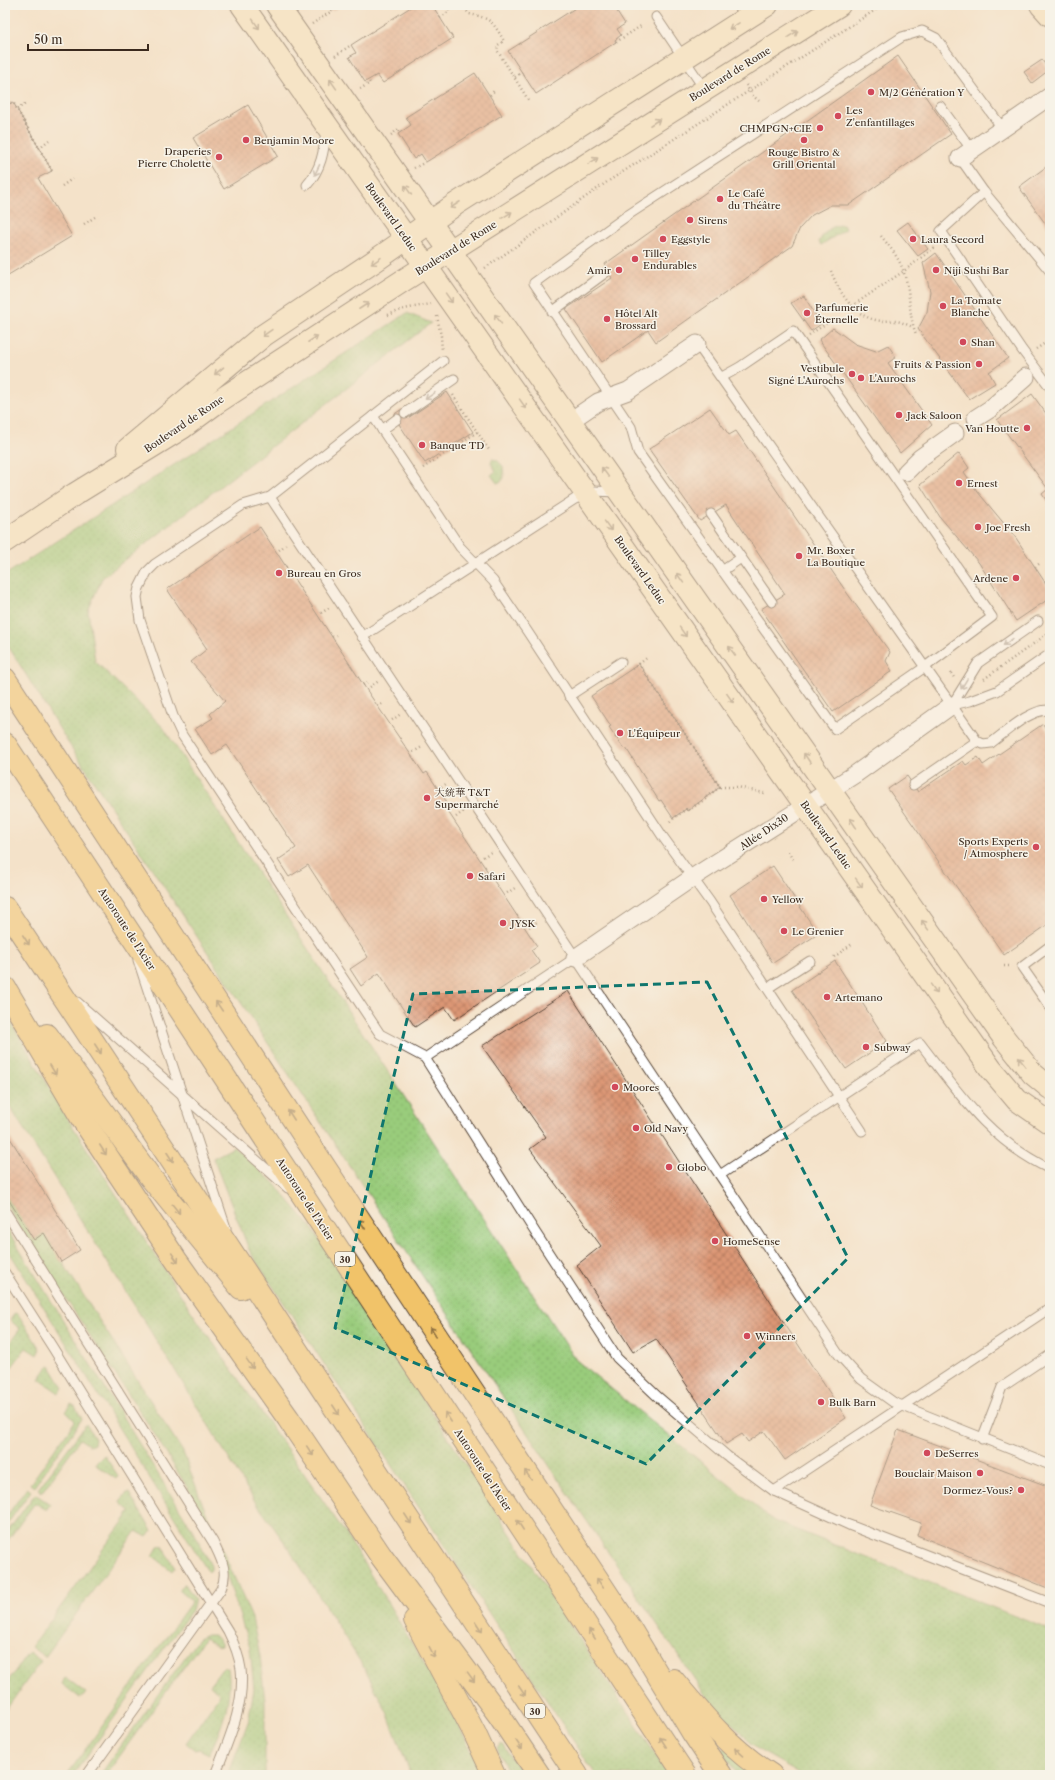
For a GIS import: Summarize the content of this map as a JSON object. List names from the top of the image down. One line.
{"streets":{"highway":["Autoroute de l'Acier","30"],"street":["Boulevard de Rome","Boulevard Leduc","Allée Dix30"]},"crossings":[["Boulevard de Rome","Boulevard Leduc"],["Boulevard Leduc","Allée Dix30"]],"places":["M/2 Génération Y","Les Z'enfantillages","CHMPGN+CIE","Benjamin Moore","Rouge Bistro & Grill Oriental","Draperies Pierre Cholette","Le Café du Théâtre","Sirens","Eggstyle","Laura Secord","Tilley Endurables","Amir","Niji Sushi Bar","La Tomate Blanche","Parfumerie Éternelle","Hôtel Alt Brossard","Shan","Fruits & Passion","Vestibule Signé L'Aurochs","L'Aurochs","Jack Saloon","Van Houtte","Banque TD","Ernest","Joe Fresh","Mr. Boxer La Boutique","Bureau en Gros","Ardene","L'Équipeur","大統華 T&T Supermarché","Sports Experts / Atmosphere","Safari","Yellow","JYSK","Le Grenier","Artemano","Subway","Moores","Old Navy","Globo","HomeSense","Winners","Bulk Barn","DeSerres","Bouclair Maison","Dormez-Vous?"],"scale_bar":"50 m"}
